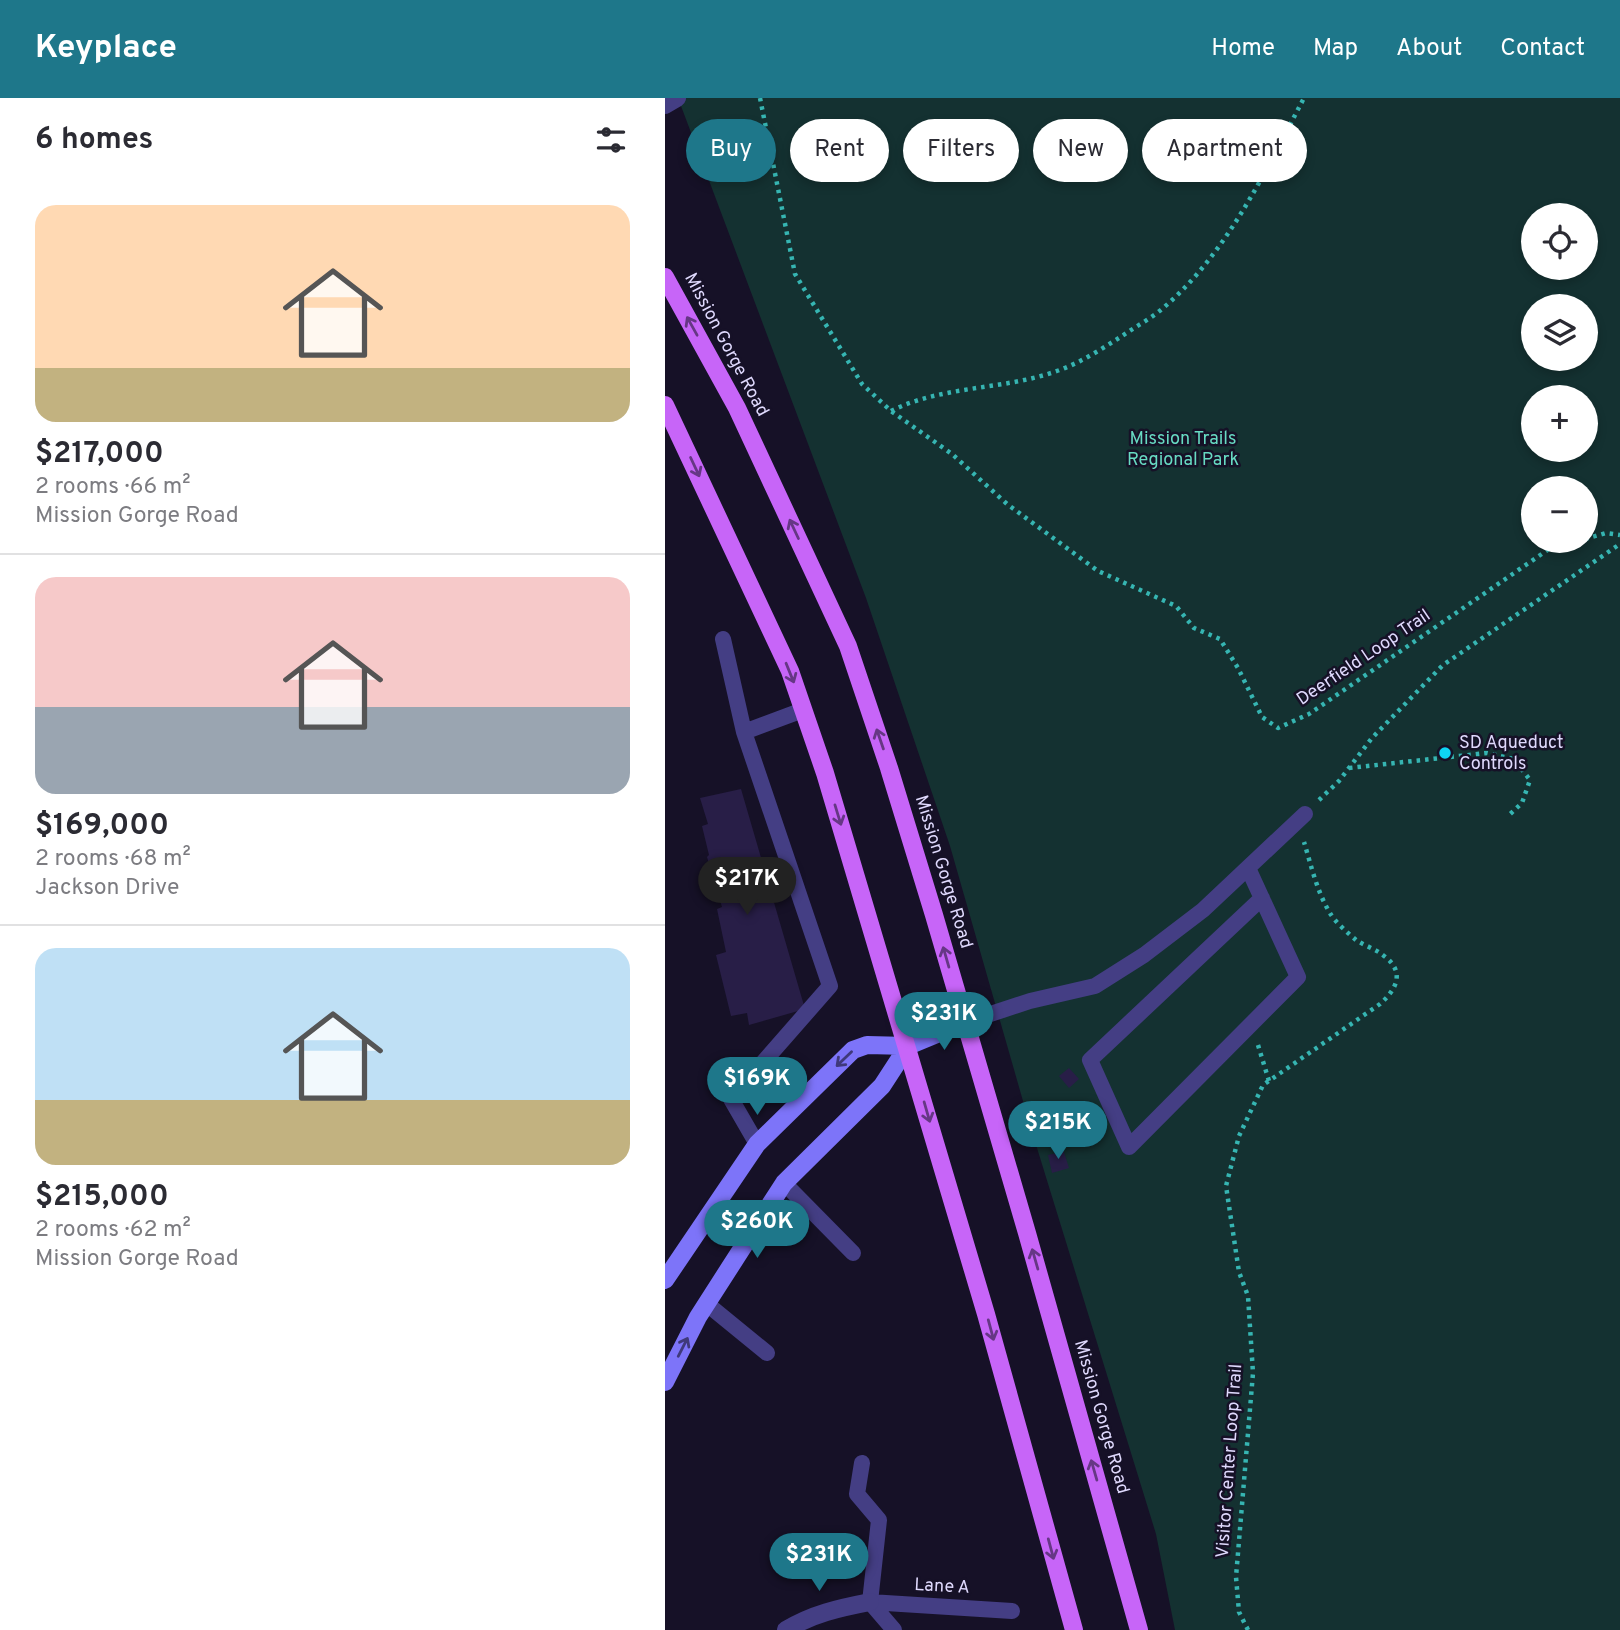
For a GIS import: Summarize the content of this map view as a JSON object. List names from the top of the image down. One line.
{"streets":{"main road":["Mission Gorge Road"],"lane":["Lane A"],"path":["Deerfield Loop Trail","Visitor Center Loop Trail"]},"parks":["Mission Trails Regional Park"],"places":["SD Aqueduct Controls"],"page":{"header":"Keyplace","nav":["Home","Map","About","Contact"],"heading":"6 homes","chip":["Buy","Rent","Filters","New","Apartment"],"list":[{"name":"$217,000","note":"2 rooms · 66 m² · Mission Gorge Road"},{"name":"$169,000","note":"2 rooms · 68 m² · Jackson Drive"},{"name":"$215,000","note":"2 rooms · 62 m² · Mission Gorge Road"}],"map_buttons":["+","−"],"price":["$217K","$231K","$169K","$215K","$260K","$231K"]}}
